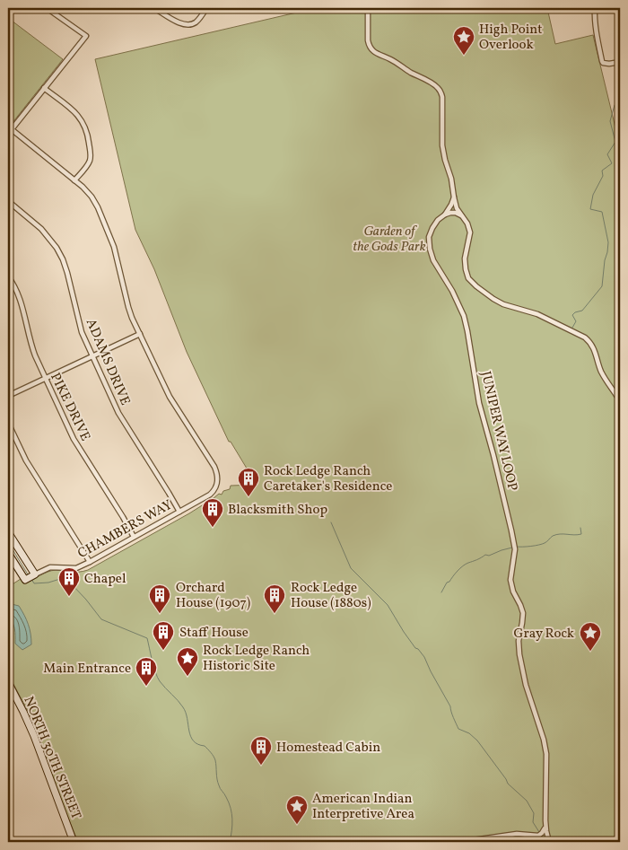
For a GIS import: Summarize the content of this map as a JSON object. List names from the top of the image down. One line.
{"streets":{"main road":["NORTH 30TH STREET"],"street":["ADAMS DRIVE","PIKE DRIVE","JUNIPER WAY LOOP","CHAMBERS WAY"]},"crossings":[["ADAMS DRIVE","CHAMBERS WAY"],["PIKE DRIVE","CHAMBERS WAY"]],"parks":["Garden of the Gods Park"],"places":{"place":["High Point Overlook","Gray Rock","Rock Ledge Ranch Historic Site","American Indian Interpretive Area"],"building":["Rock Ledge Ranch Caretaker's Residence","Blacksmith Shop","Chapel","Orchard House (1907)","Rock Ledge House (1880s)","Staff House","Main Entrance","Homestead Cabin"]}}
